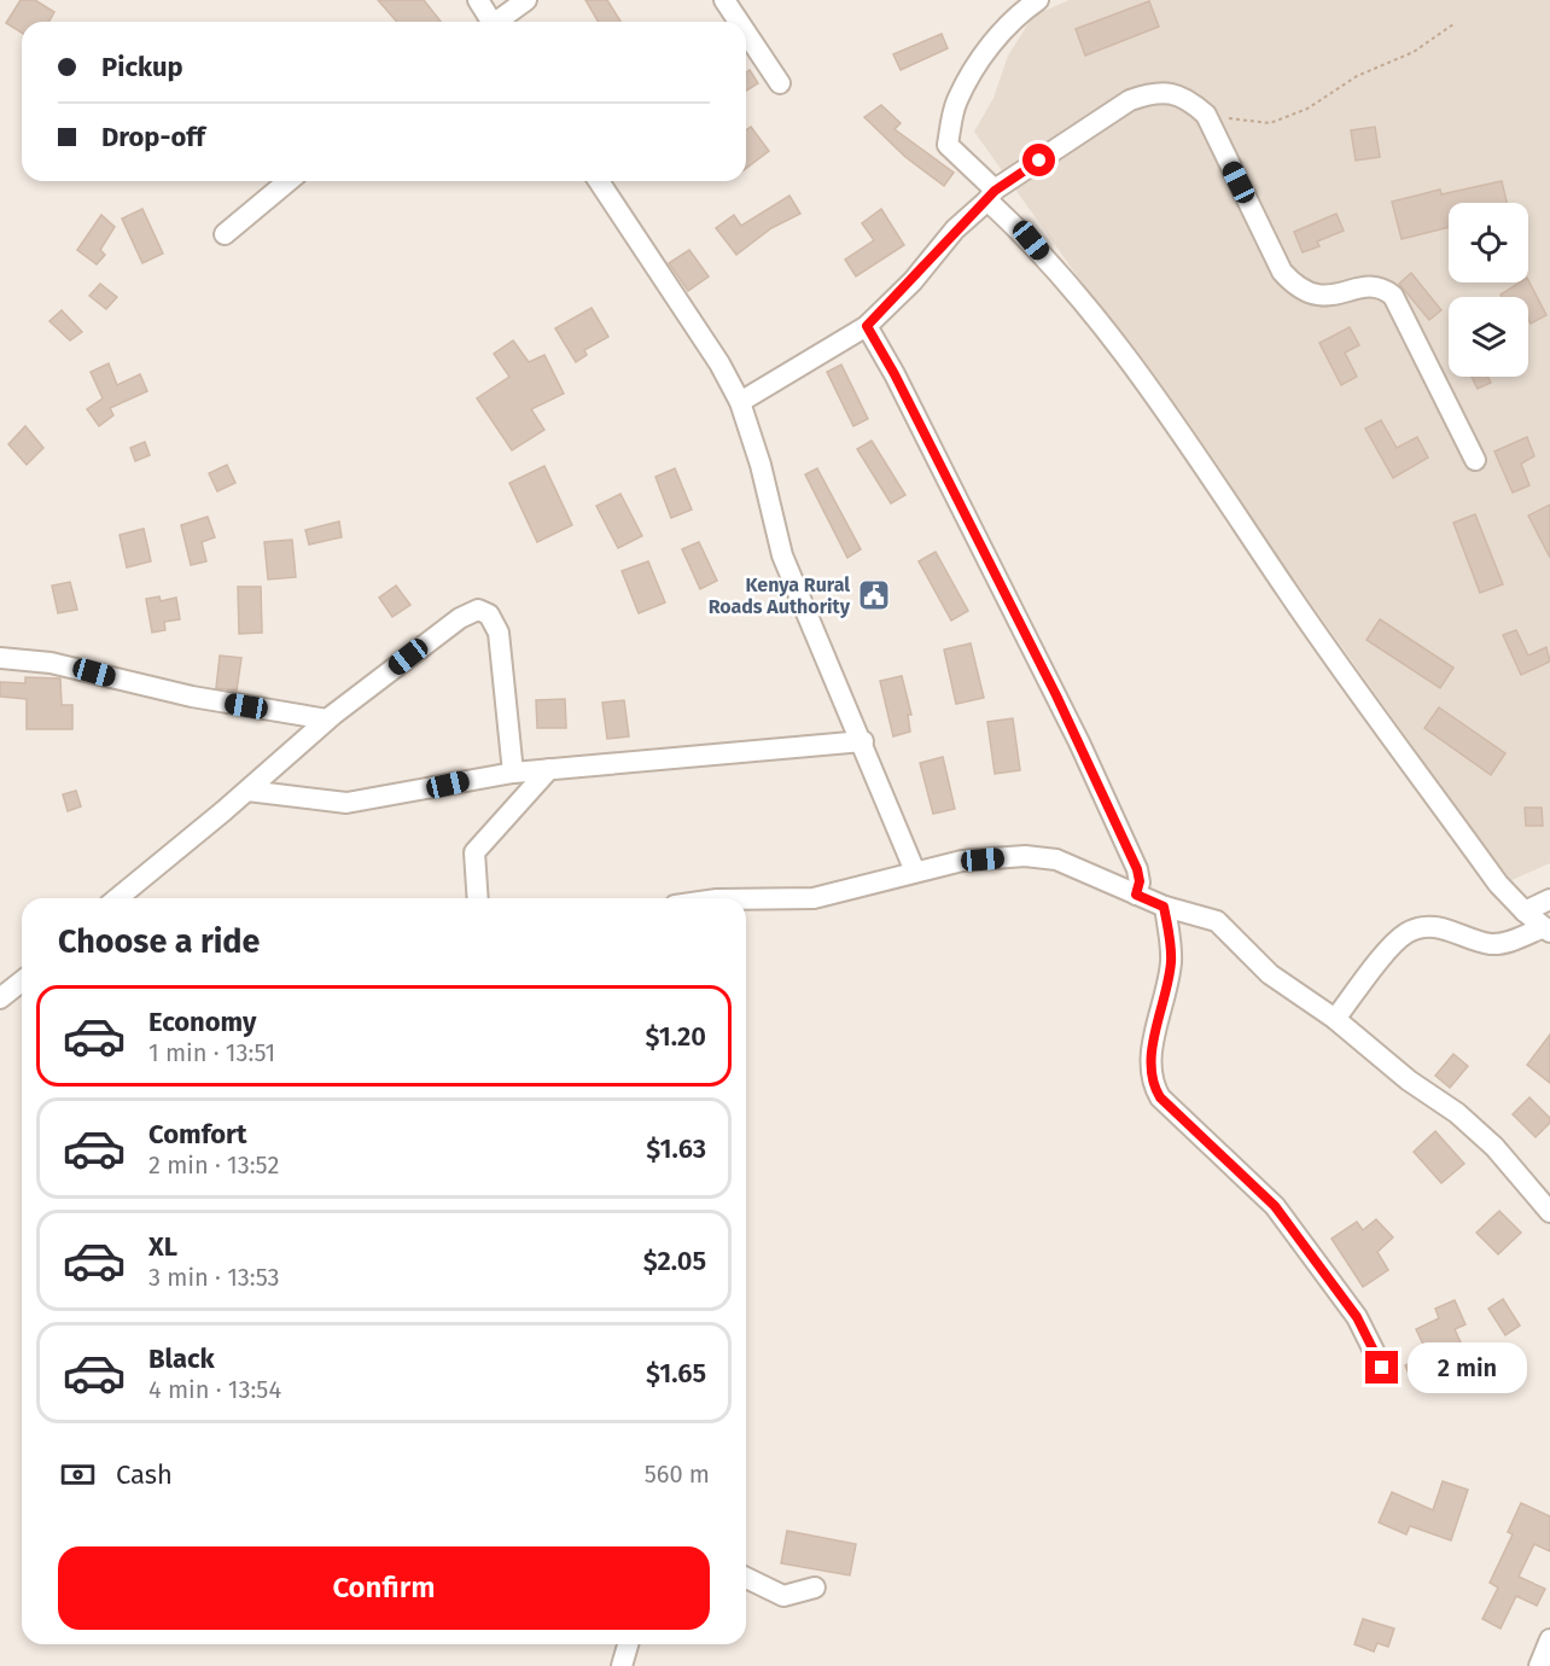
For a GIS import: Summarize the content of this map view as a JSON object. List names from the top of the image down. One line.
{"places":{"public building":["Kenya Rural Roads Authority"]},"page":{"banner":["Pickup","Drop-off"],"heading":"Choose a ride","list":[{"name":"Economy","note":"1 min · 13:51","value":"$1.20"},{"name":"Comfort","note":"2 min · 13:52","value":"$1.63"},{"name":"XL","note":"3 min · 13:53","value":"$2.05"},{"name":"Black","note":"4 min · 13:54","value":"$1.65"}],"bubble":"2 min","pay":["Cash","560 m"],"buttons":"Confirm"}}
